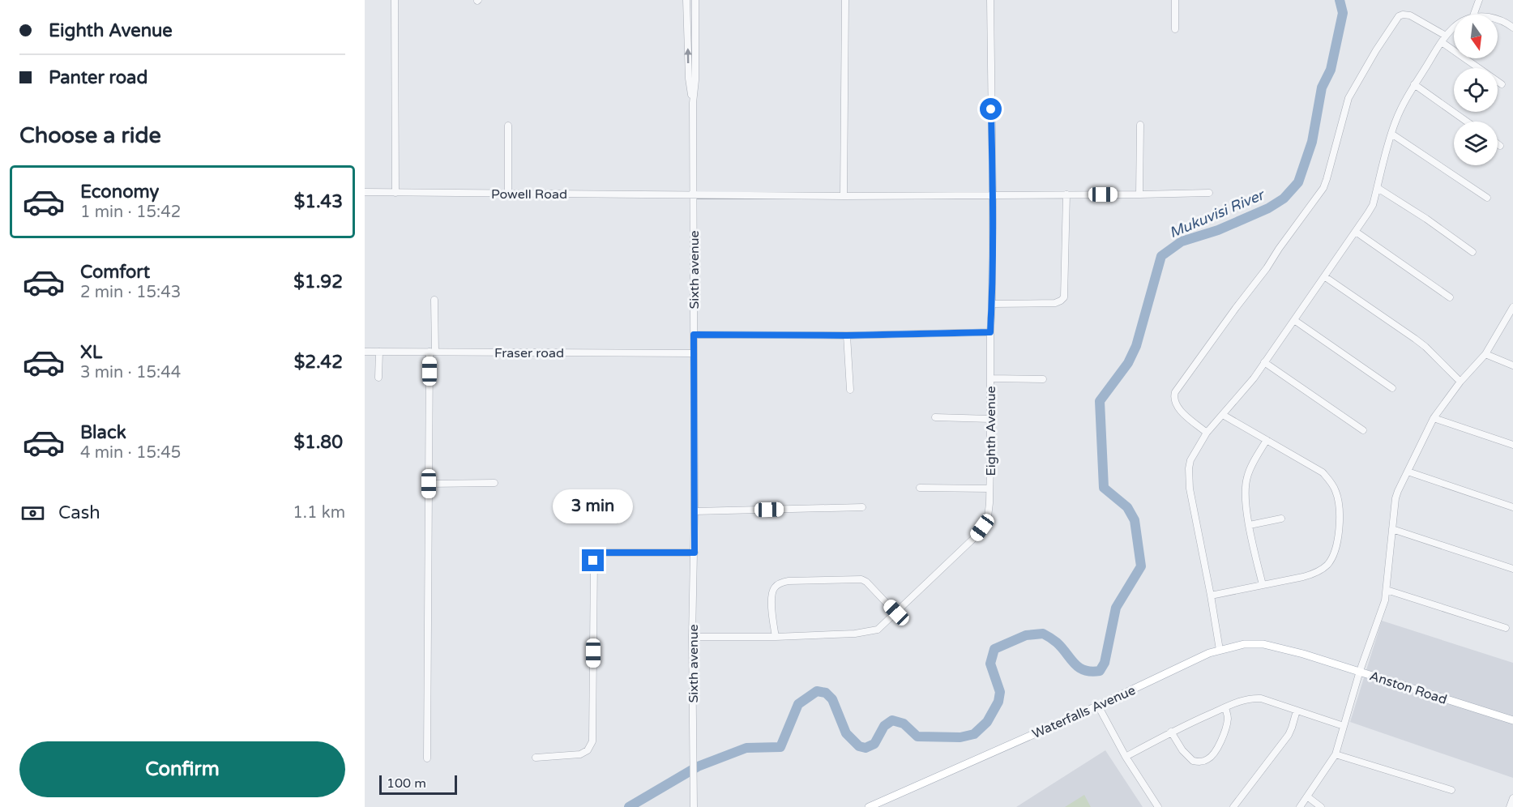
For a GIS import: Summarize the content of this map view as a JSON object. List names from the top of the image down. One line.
{"streets":{"main road":["Anston Road","Waterfalls Avenue"],"street":["Powell Road","Sixth avenue","Fraser road","Eighth Avenue"]},"crossings":[["Powell Road","Sixth avenue"],["Powell Road","Eighth Avenue"],["Sixth avenue","Fraser road"],["Sixth avenue","Eighth Avenue"],["Anston Road","Waterfalls Avenue"]],"water":["Mukuvisi River"],"scale_bar":"100 m","north":"bottom","page":{"banner":["Eighth Avenue","Panter road"],"heading":"Choose a ride","list":[{"name":"Economy","note":"1 min · 15:42","value":"$1.43"},{"name":"Comfort","note":"2 min · 15:43","value":"$1.92"},{"name":"XL","note":"3 min · 15:44","value":"$2.42"},{"name":"Black","note":"4 min · 15:45","value":"$1.80"}],"pay":["Cash","1.1 km"],"bubble":"3 min","buttons":"Confirm","scale":"100 m"}}
